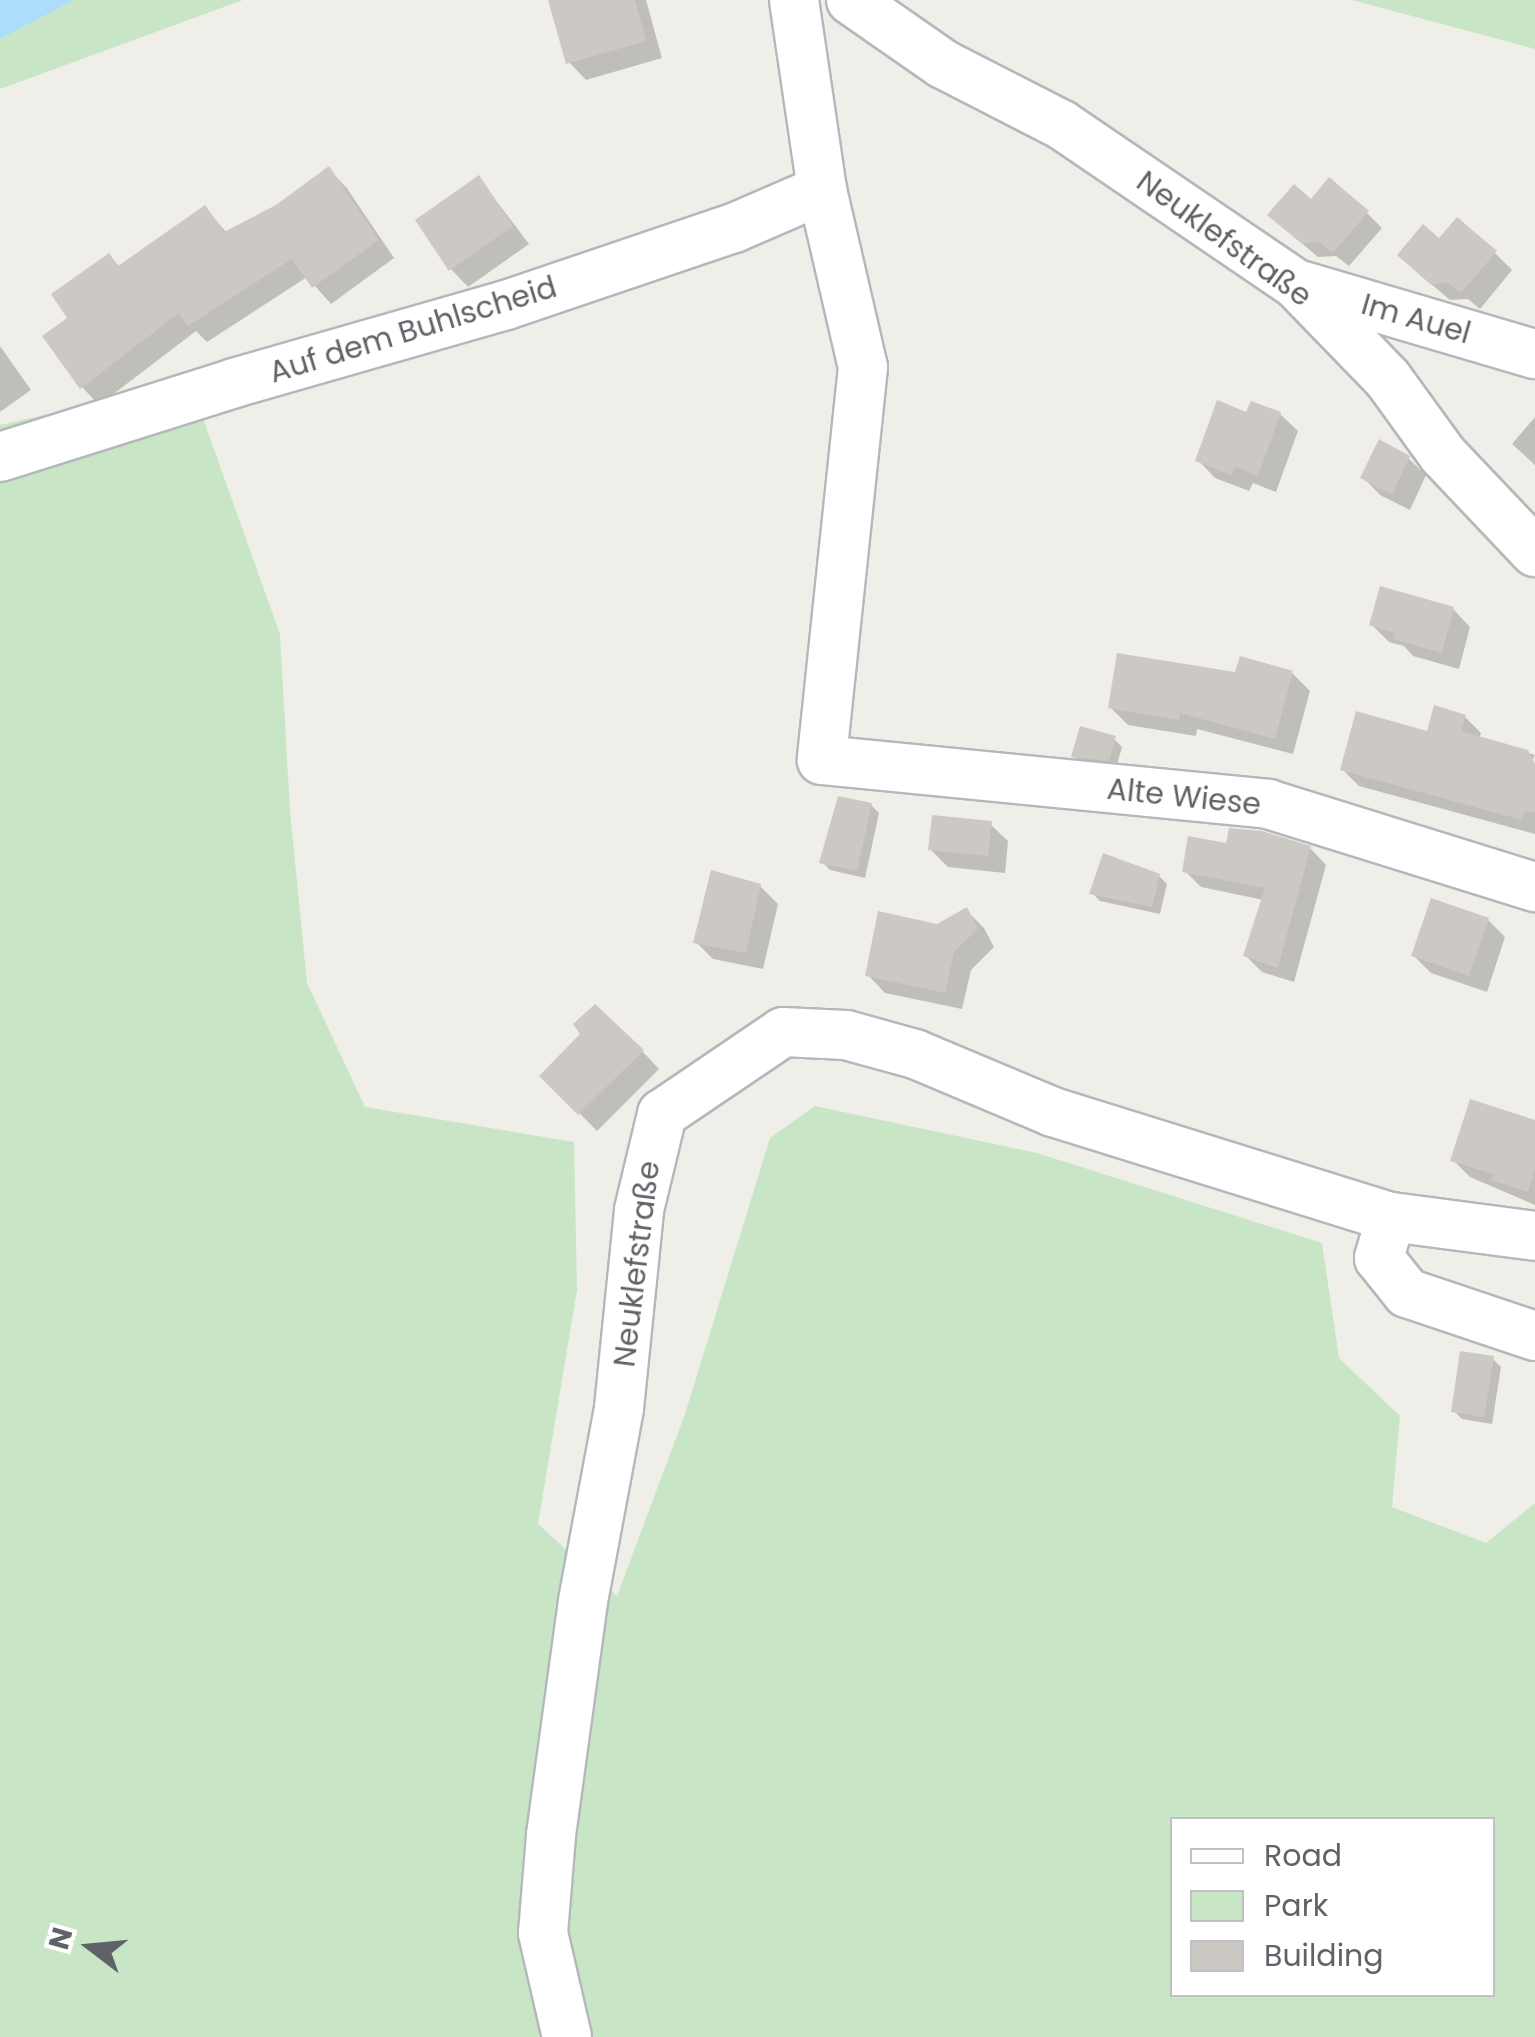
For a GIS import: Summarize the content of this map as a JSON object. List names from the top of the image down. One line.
{"streets":{"street":["Neuklefstraße","Im Auel","Auf dem Buhlscheid","Alte Wiese"]},"crossings":[["Neuklefstraße","Im Auel"],["Auf dem Buhlscheid","Alte Wiese"]],"legend":["Road","Park","Building"],"north":"left"}
